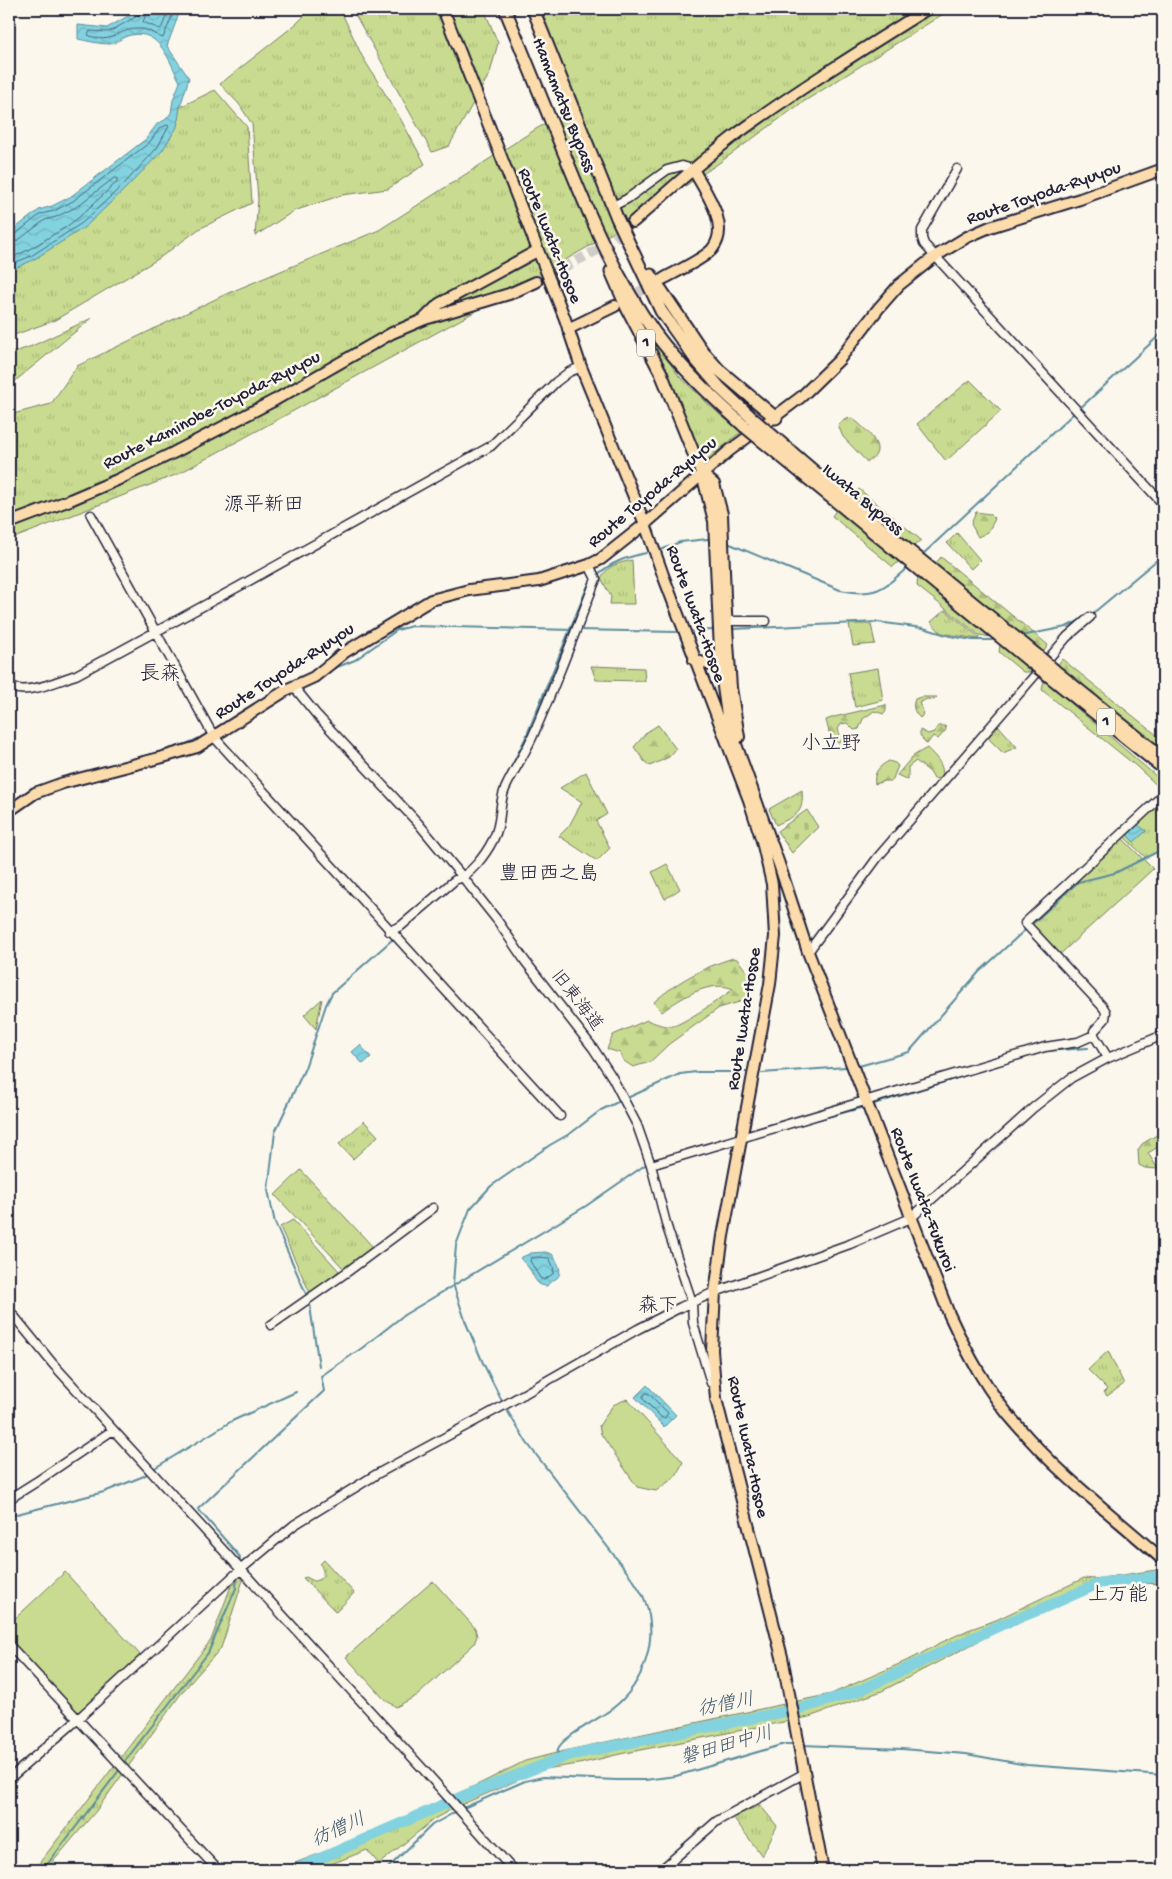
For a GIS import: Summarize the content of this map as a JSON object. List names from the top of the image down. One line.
{"streets":{"highway":["Hamamatsu Bypass","1","Iwata Bypass"],"main road":["Route Toyoda-Ryuyou","Route Iwata-Hosoe","Route Kaminobe-Toyoda-Ryuyou","Route Iwata-Fukuroi"],"street":["旧東海道"]},"crossings":[["Hamamatsu Bypass","1"],["Hamamatsu Bypass","Iwata Bypass"],["Route Toyoda-Ryuyou","Route Iwata-Hosoe"],["Route Toyoda-Ryuyou","1"],["Route Toyoda-Ryuyou","旧東海道"],["Route Toyoda-Ryuyou","Route Iwata-Fukuroi"],["Route Iwata-Hosoe","Route Kaminobe-Toyoda-Ryuyou"],["Route Iwata-Hosoe","旧東海道"],["1","Iwata Bypass"],["1","Route Iwata-Fukuroi"]],"districts":["源平新田","長森","小立野","豊田西之島","森下","上万能"],"water":["彷僧川","磐田田中川"]}
